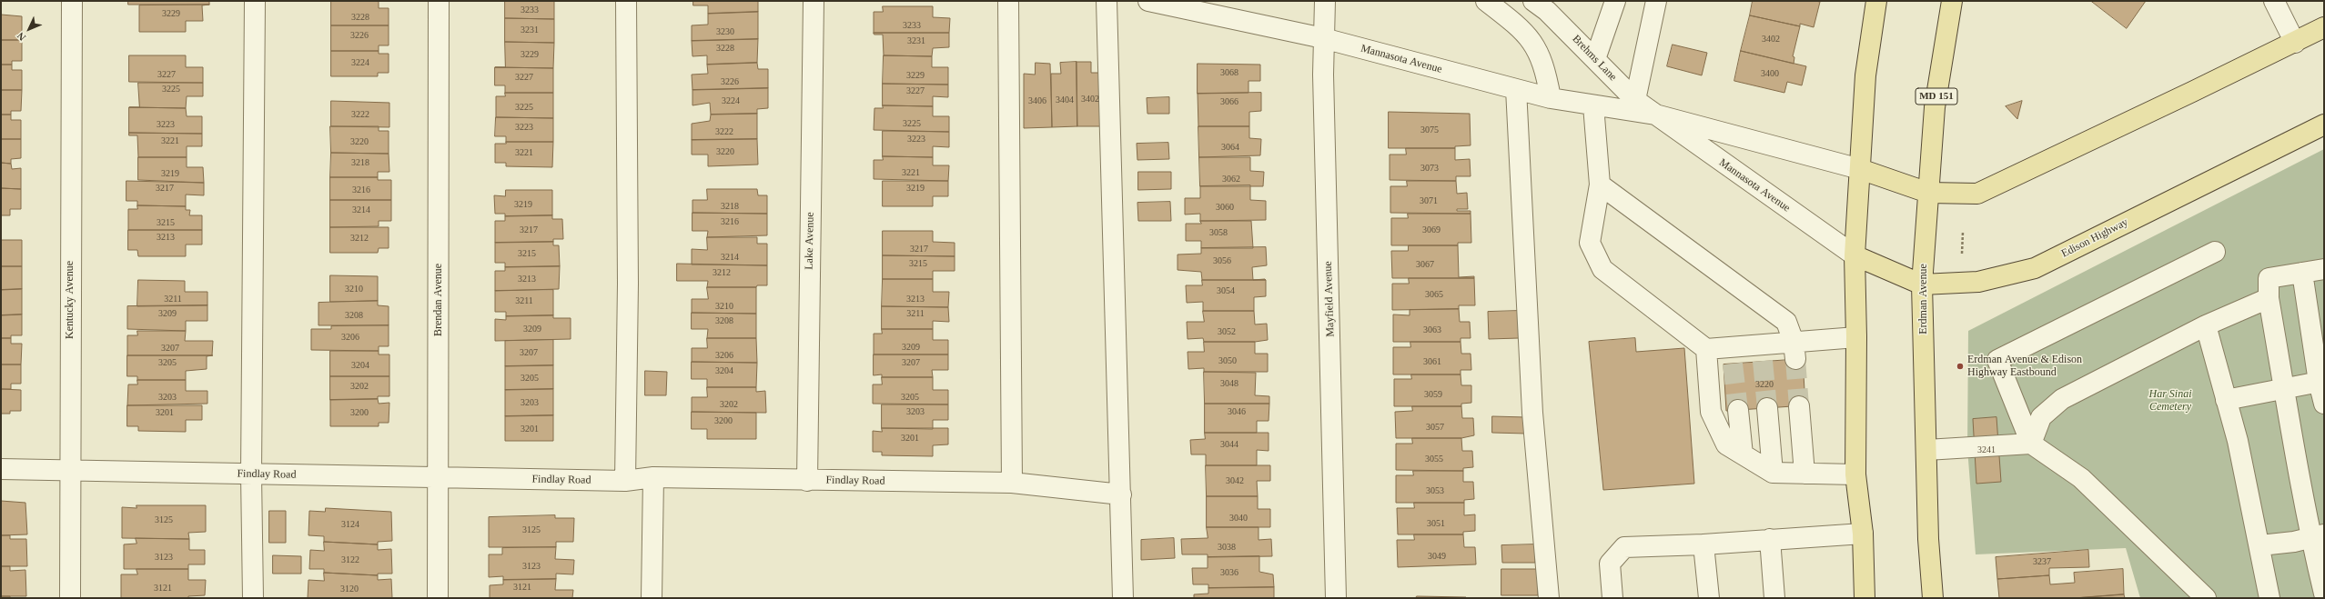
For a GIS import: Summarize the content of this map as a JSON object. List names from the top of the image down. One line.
{"streets":{"main road":["MD 151","Edison Highway","Erdman Avenue"],"street":["Brehms Lane","Mannasota Avenue","Lake Avenue","Mayfield Avenue","Kentucky Avenue","Brendan Avenue","Findlay Road"]},"crossings":[["Brehms Lane","Mannasota Avenue"],["Mannasota Avenue","Edison Highway"],["Mannasota Avenue","Mayfield Avenue"],["Edison Highway","Erdman Avenue"],["Lake Avenue","Findlay Road"],["Kentucky Avenue","Findlay Road"],["Brendan Avenue","Findlay Road"]],"parks":["Har Sinai Cemetery"],"places":["Erdman Avenue & Edison Highway Eastbound"],"house_numbers":["3233","3229","3228","3233","3231","3230","3226","3402","3231","3228","3229","3224","3068","3400","3227","3229","3227","3226","3225","3227","3402","3404","3224","3406","3066","3225","3222","3225","3223","3223","3075","3222","3223","3221","3220","3064","3220","3221","3218","3073","3221","3219","3062","3217","3219","3216","3071","3219","3218","3060","3214","3216","3215","3217","3069","3058","3213","3212","3217","3215","3214","3056","3215","3067","3212","3213","3210","3054","3065","3211","3213","3211","3210","3209","3211","3208","3208","3209","3063","3052","3206","3209","3207","3207","3206","3050","3061","3205","3207","3204","3204","3205","3048","3220","3202","3059","3203","3205","3203","3202","3203","3046","3201","3200","3200","3057","3201","3201","3044","3241","3055","3042","3053","3040","3125","3051","3124","3125","3038","3049","3123","3122","3237","3123","3036","3121","3121","3120"],"north":"bottom left"}
